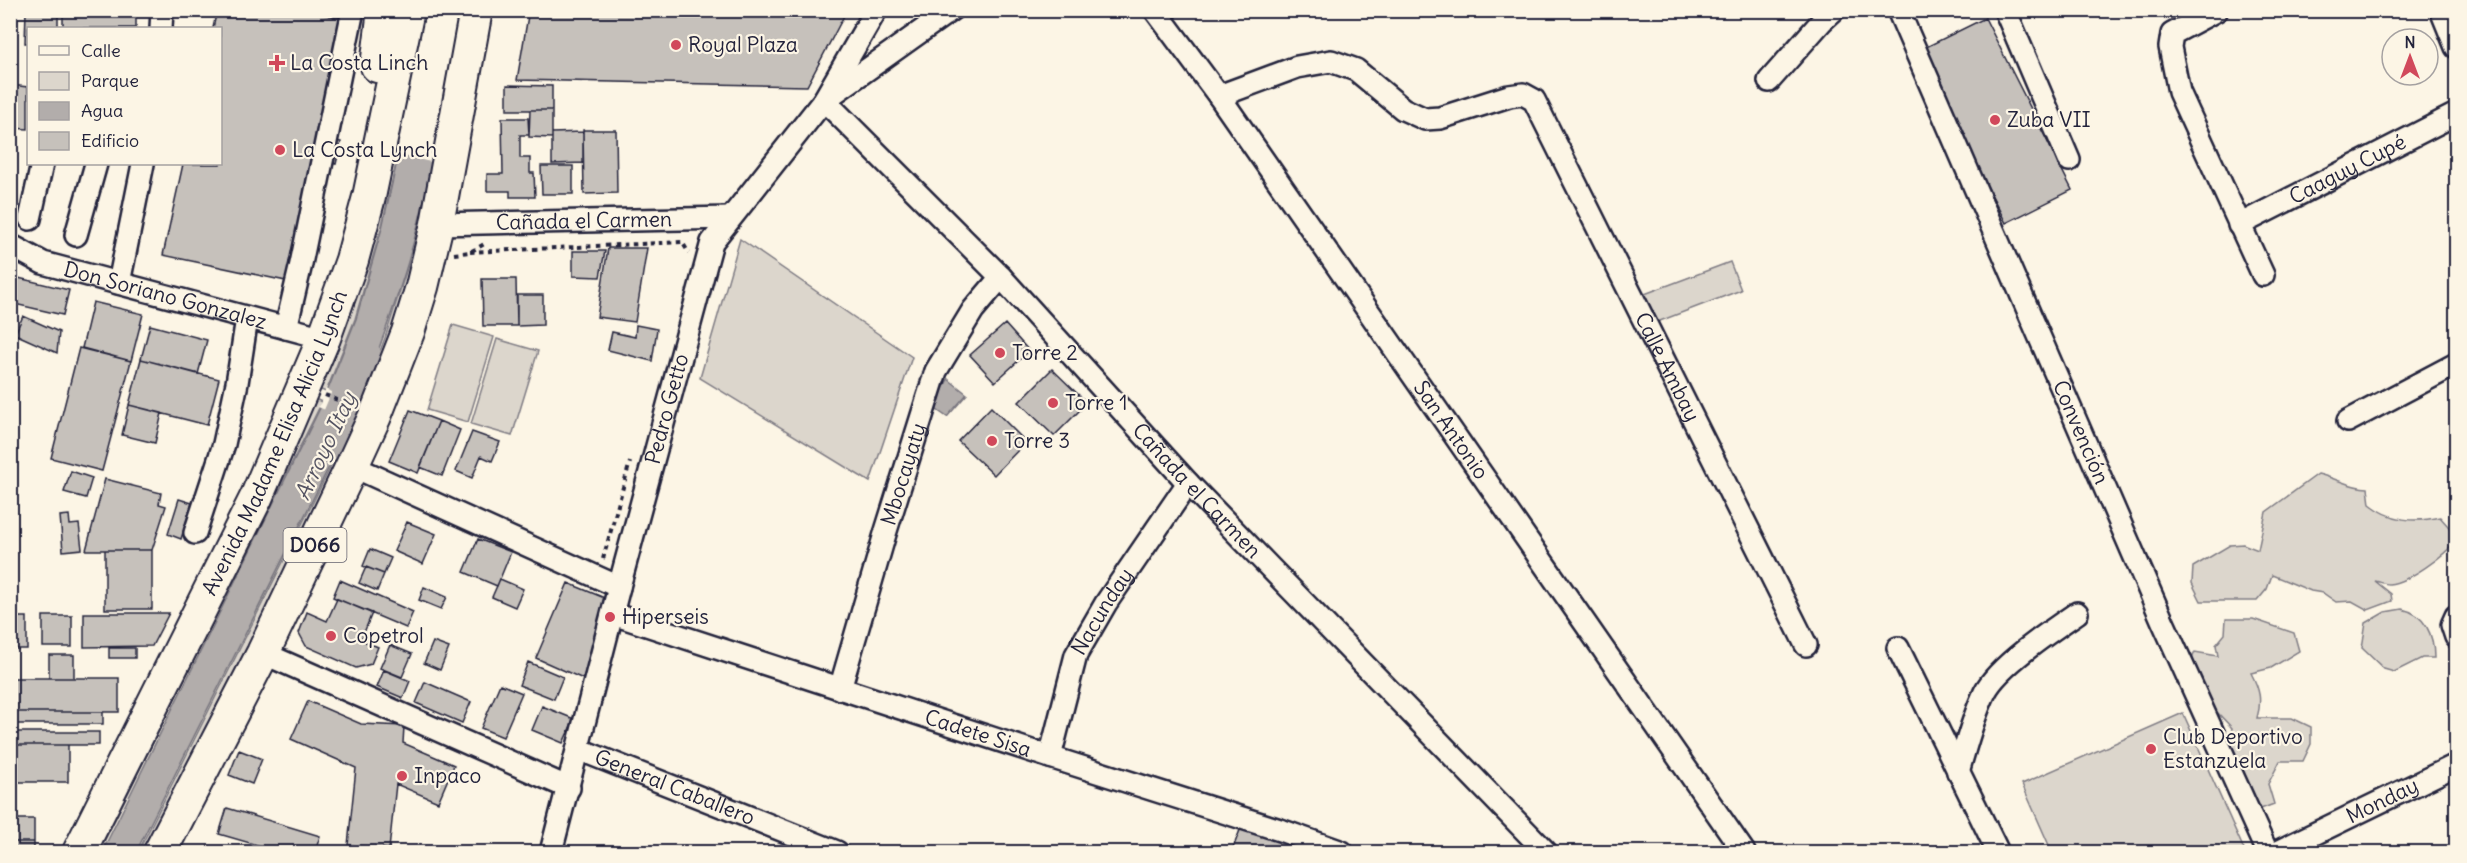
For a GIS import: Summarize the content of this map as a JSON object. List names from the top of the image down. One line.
{"streets":{"highway":["Avenida Madame Elisa Alicia Lynch","D066"],"street":["Caaguy Cupé","Cañada el Carmen","Don Soriano Gonzalez","Calle Ambay","Pedro Getto","San Antonio","Convención","Mbocayaty","Ñacunday","Cadete Sisa","General Caballero","Monday"]},"crossings":[["Cañada el Carmen","Pedro Getto"],["Cañada el Carmen","Mbocayaty"],["Cañada el Carmen","D066"],["Cañada el Carmen","Ñacunday"],["Don Soriano Gonzalez","Avenida Madame Elisa Alicia Lynch"],["Calle Ambay","San Antonio"],["Pedro Getto","Cadete Sisa"],["Pedro Getto","General Caballero"],["Mbocayaty","Cadete Sisa"],["Ñacunday","Cadete Sisa"]],"water":["Arroyo Itay"],"places":{"other":["Royal Plaza","Zuba VII","La Costa Lynch","Torre 2","Torre 1","Torre 3","Hiperseis","Copetrol","Club Deportivo Estanzuela","Inpaco"],"health":["La Costa Linch"]},"legend":["Calle","Parque","Agua","Edificio"],"north":"top"}
